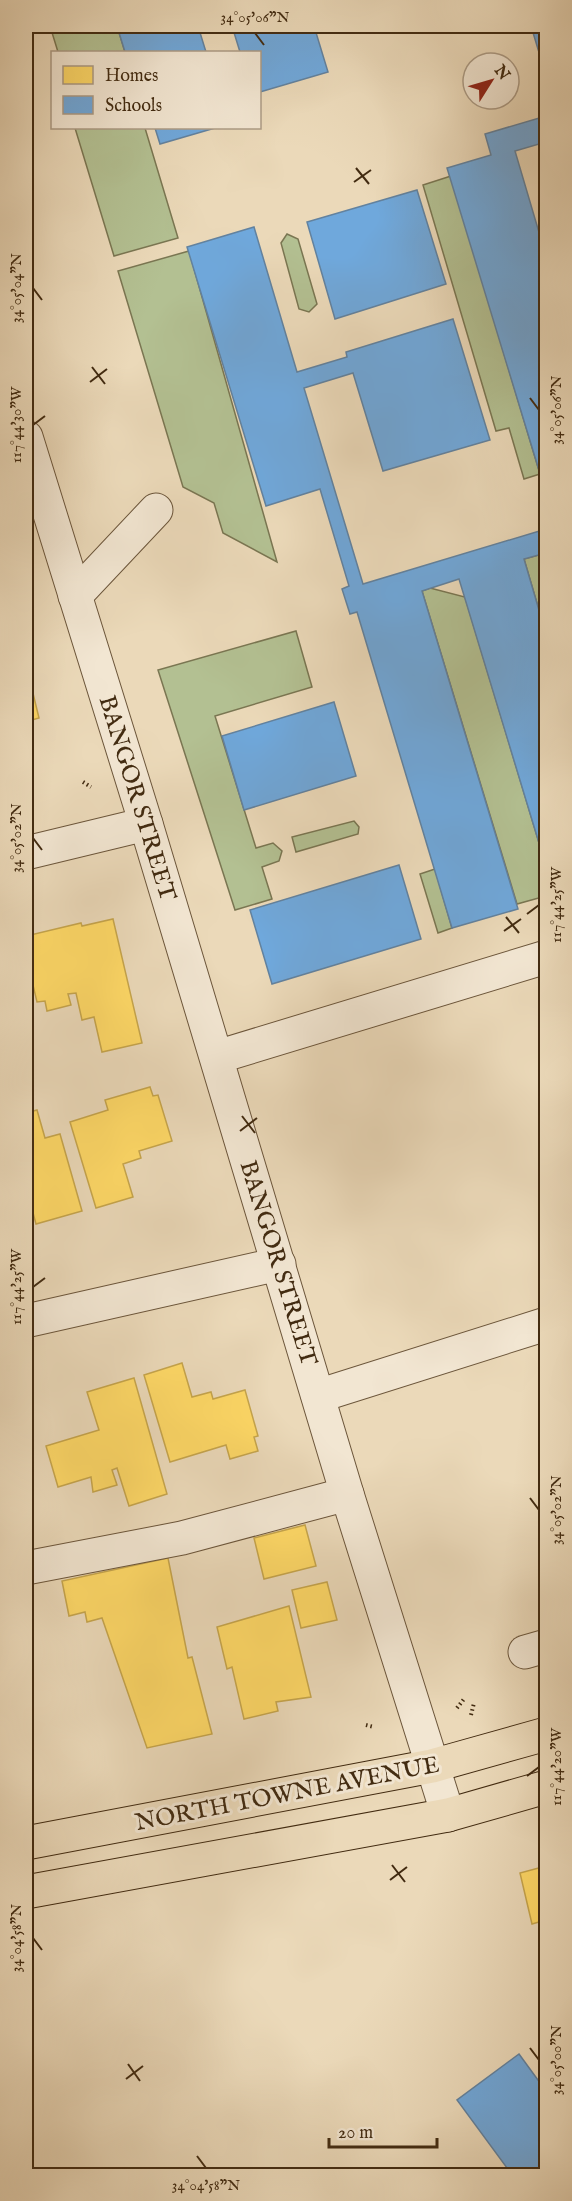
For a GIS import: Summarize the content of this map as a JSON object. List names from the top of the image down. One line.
{"streets":{"main road":["NORTH TOWNE AVENUE"],"street":["BANGOR STREET"]},"crossings":[["BANGOR STREET","NORTH TOWNE AVENUE"]],"legend":["Homes","Schools"],"scale_bar":"20 m","north":"top right","coordinates":["34°05'06\"N","34°05'04\"N","117°44'30\"W","34°05'02\"N","117°44'25\"W","117°44'20\"W","34°04'58\"N","34°05'00\"N"]}
